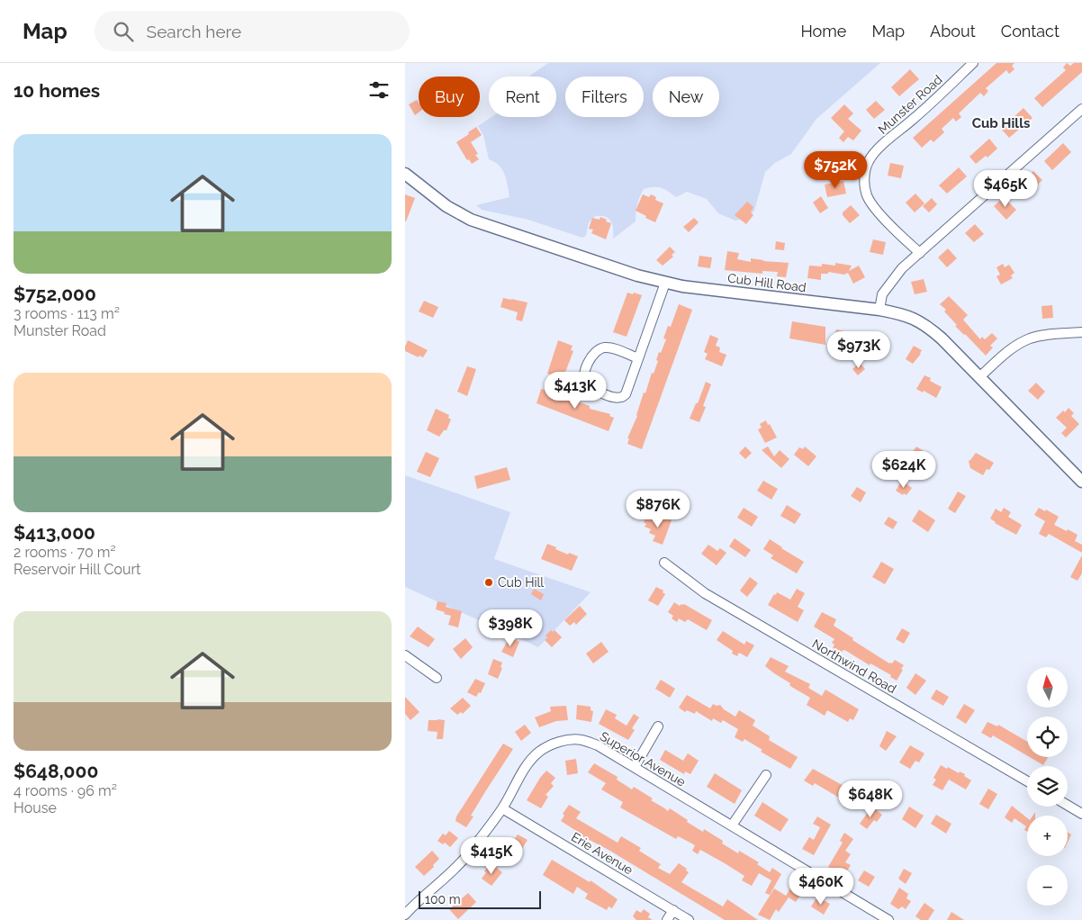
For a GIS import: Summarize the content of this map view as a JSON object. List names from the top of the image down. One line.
{"streets":{"street":["Munster Road","Cub Hill Road","Northwind Road","Superior Avenue","Erie Avenue"]},"crossings":[["Superior Avenue","Erie Avenue"]],"districts":["Cub Hills"],"places":["Cub Hill"],"scale_bar":"100 m","north":"top","page":{"header":"Map","search":"Search here","nav":["Home","Map","About","Contact"],"heading":"10 homes","chip":["Buy","Rent","Filters","New"],"list":[{"name":"$752,000","note":"3 rooms · 113 m² · Munster Road"},{"name":"$413,000","note":"2 rooms · 70 m² · Reservoir Hill Court"},{"name":"$648,000","note":"4 rooms · 96 m² · House"}],"price":["$752K","$465K","$973K","$413K","$624K","$876K","$398K","$648K","$415K","$460K"],"map_buttons":["+","−"],"scale":"100 m"}}
